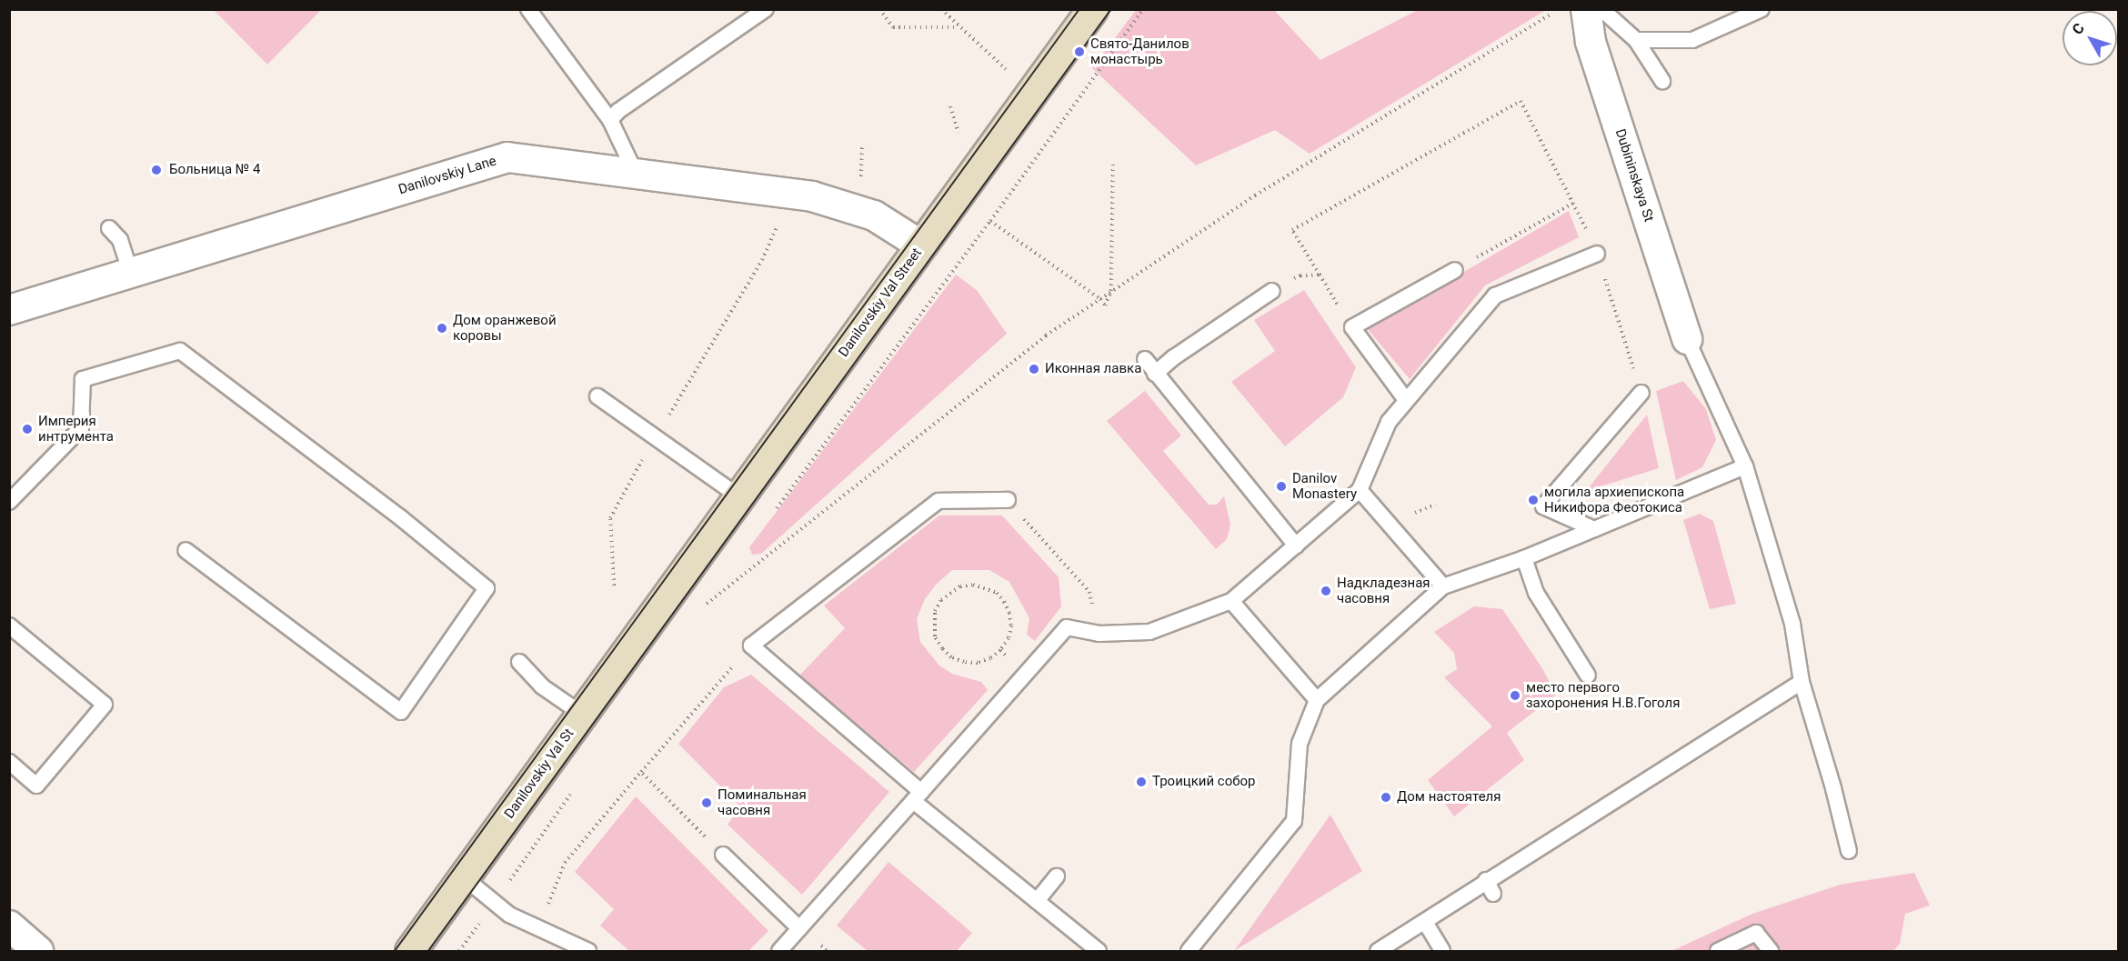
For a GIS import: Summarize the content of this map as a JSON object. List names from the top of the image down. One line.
{"streets":{"main road":["Danilovskiy Val Street","Danilovskiy Val St"],"street":["Danilovskiy Lane","Dubininskaya St"]},"crossings":[["Danilovskiy Lane","Danilovskiy Val Street"],["Danilovskiy Val Street","Danilovskiy Val St"]],"places":["Свято-Данилов монастырь","Больница № 4","Дом оранжевой коровы","Иконная лавка","Империя интрумента","Danilov Monastery","могила архиепископа Никифора Феотокиса","Надкладезная часовня","место первого захоронения Н.В.Гоголя","Троицкий собор","Дом настоятеля","Поминальная часовня"],"north":"top left"}
